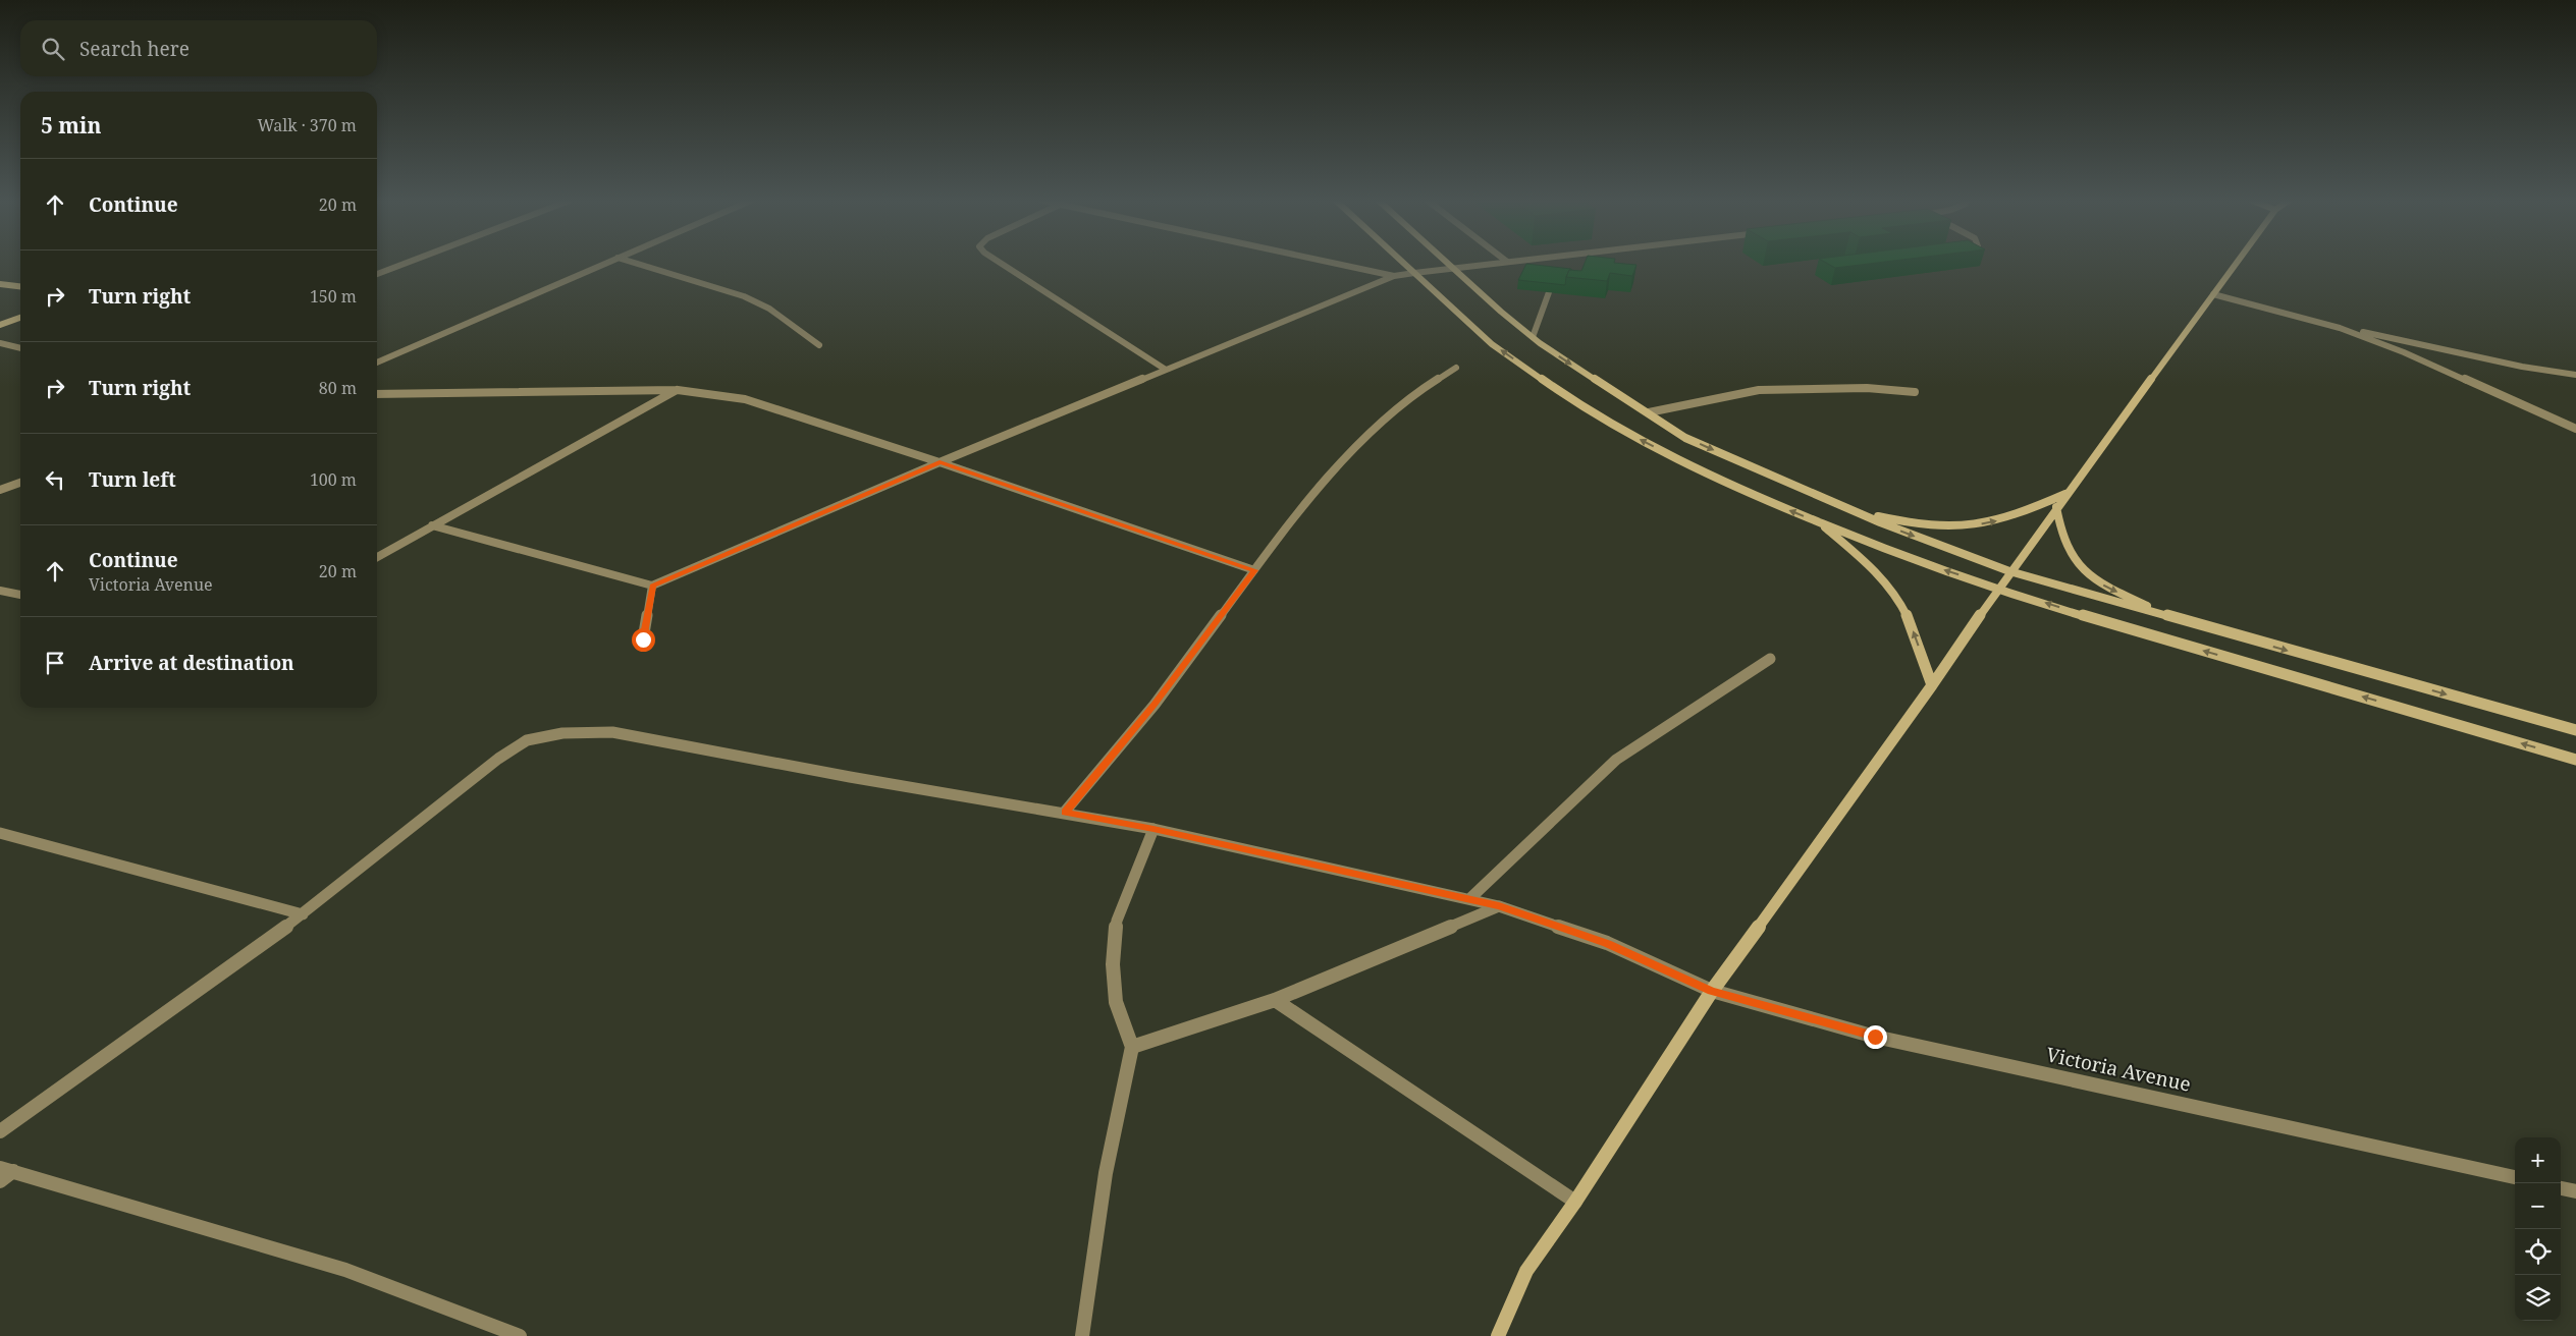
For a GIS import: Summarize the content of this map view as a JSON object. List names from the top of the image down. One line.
{"streets":{"street":["Victoria Avenue"]},"page":{"search":"Search here","heading":["5 min","Walk · 370 m"],"list":[["Continue","20 m"],["Turn right","150 m"],["Turn right","80 m"],["Turn left","100 m"],["Continue","Victoria Avenue","20 m"],"Arrive at destination"],"map_buttons":["+","−"]}}
